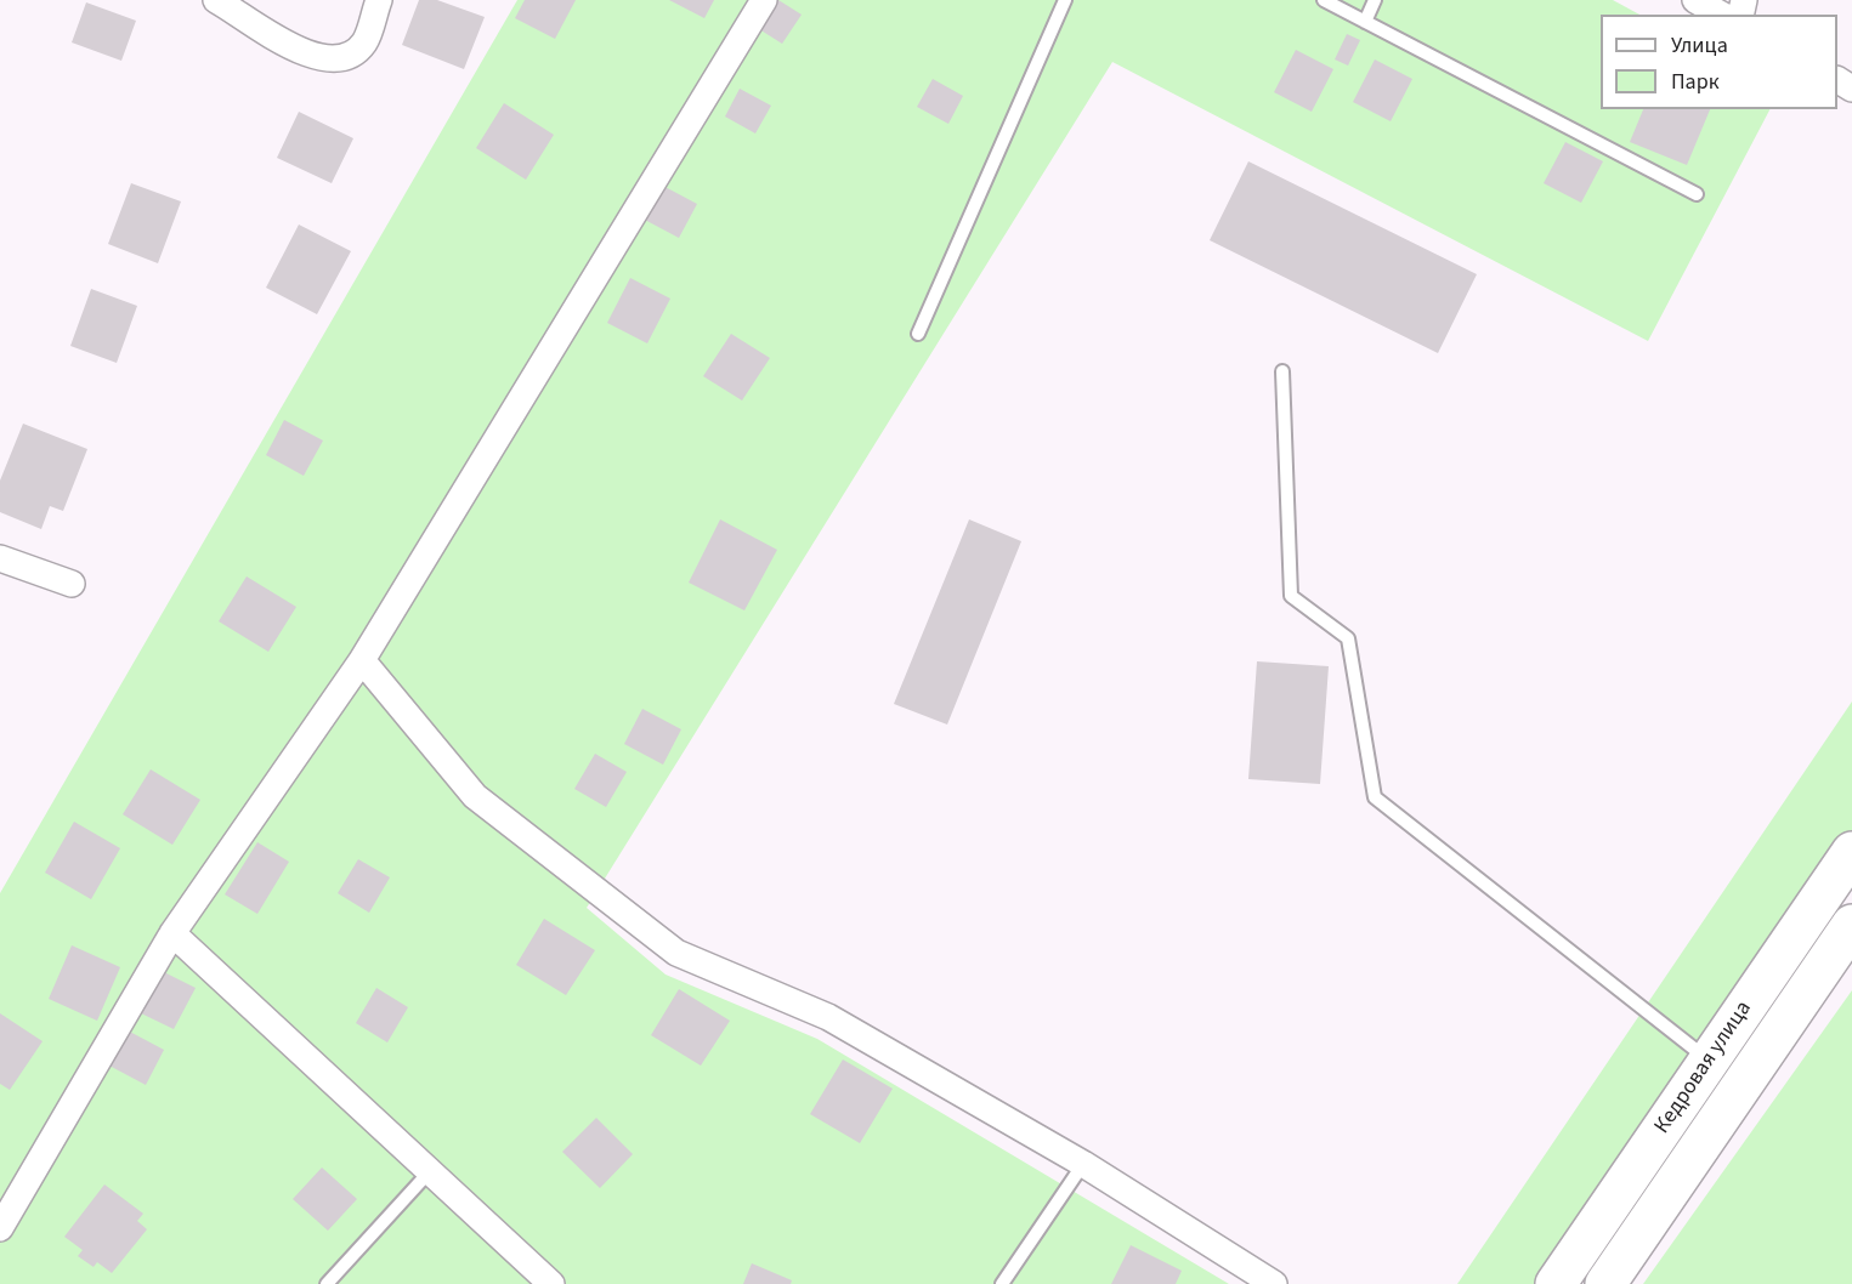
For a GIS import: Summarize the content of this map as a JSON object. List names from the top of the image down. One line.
{"streets":{"main road":["Кедровая улица"]},"legend":["Улица","Парк"]}
